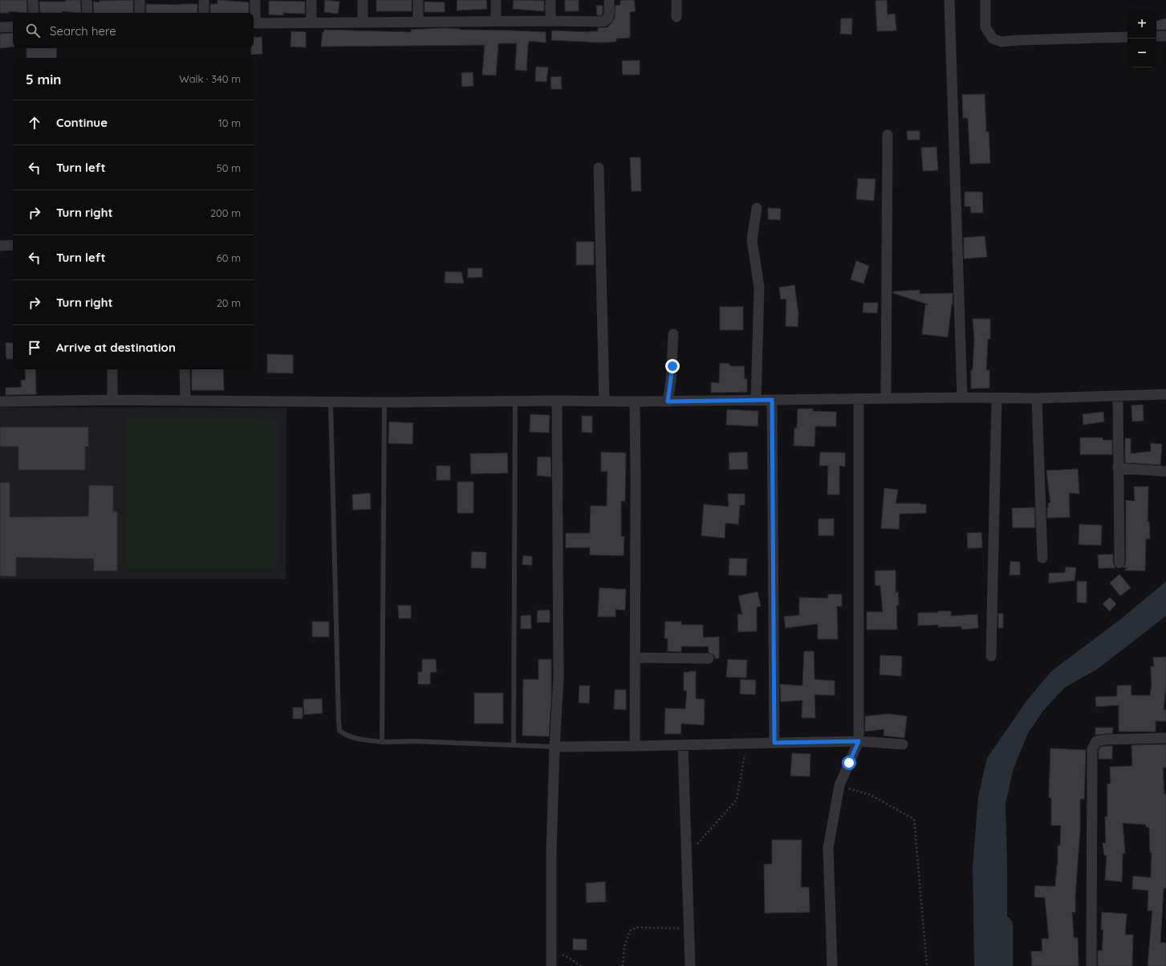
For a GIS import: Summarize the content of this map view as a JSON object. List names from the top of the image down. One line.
{"page":{"map_buttons":["+","−"],"search":"Search here","heading":["5 min","Walk · 340 m"],"list":[["Continue","10 m"],["Turn left","50 m"],["Turn right","200 m"],["Turn left","60 m"],["Turn right","20 m"],"Arrive at destination"]}}
